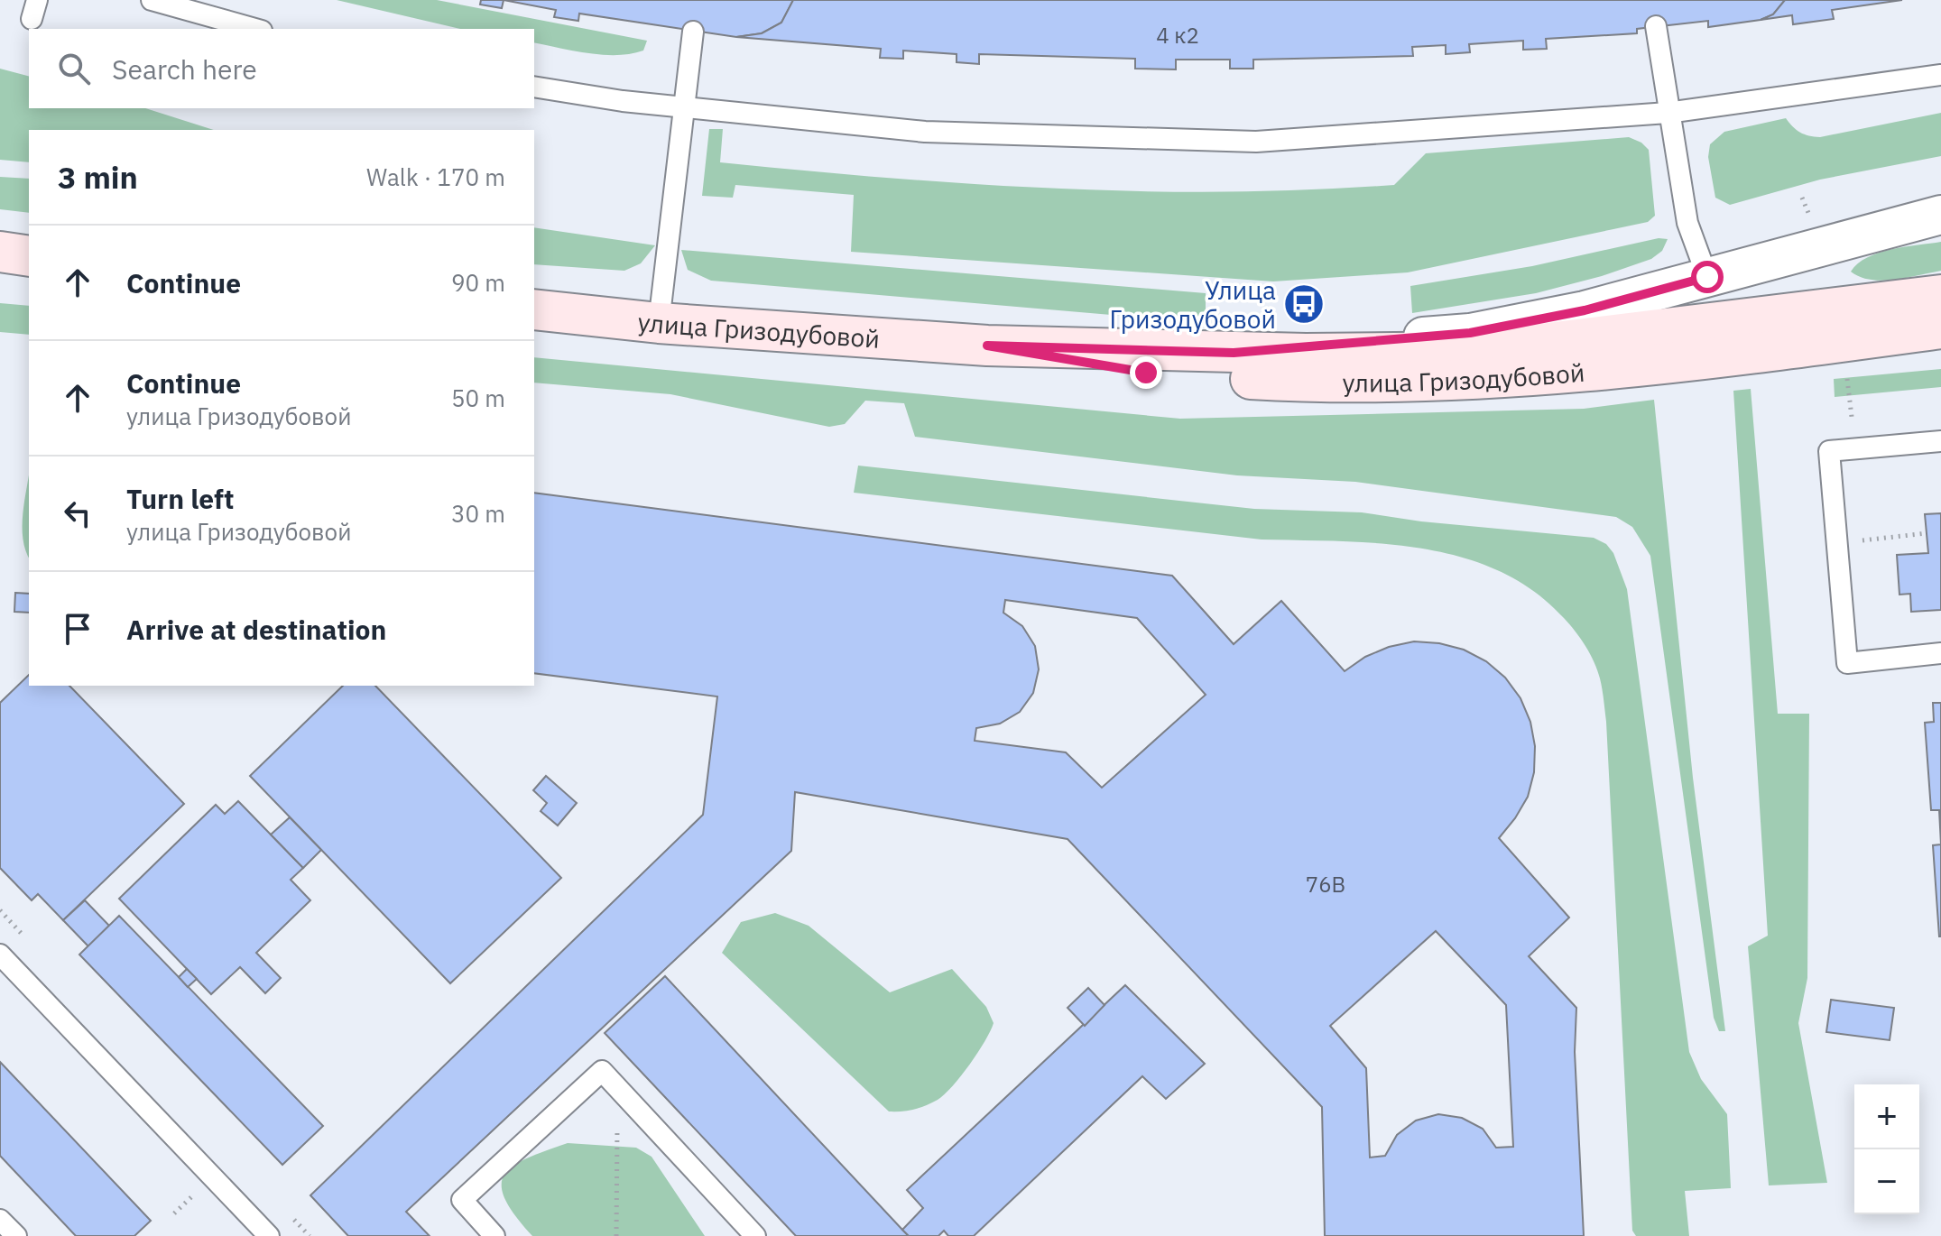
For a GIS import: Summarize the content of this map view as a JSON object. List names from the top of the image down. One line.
{"streets":{"street":["улица Гризодубовой"]},"places":{"bus stop":["Улица Гризодубовой"]},"house_numbers":["4 к2","76В"],"page":{"search":"Search here","heading":["3 min","Walk · 170 m"],"list":[["Continue","90 m"],["Continue","улица Гризодубовой","50 m"],["Turn left","улица Гризодубовой","30 m"],"Arrive at destination"],"map_buttons":["+","−"]}}
